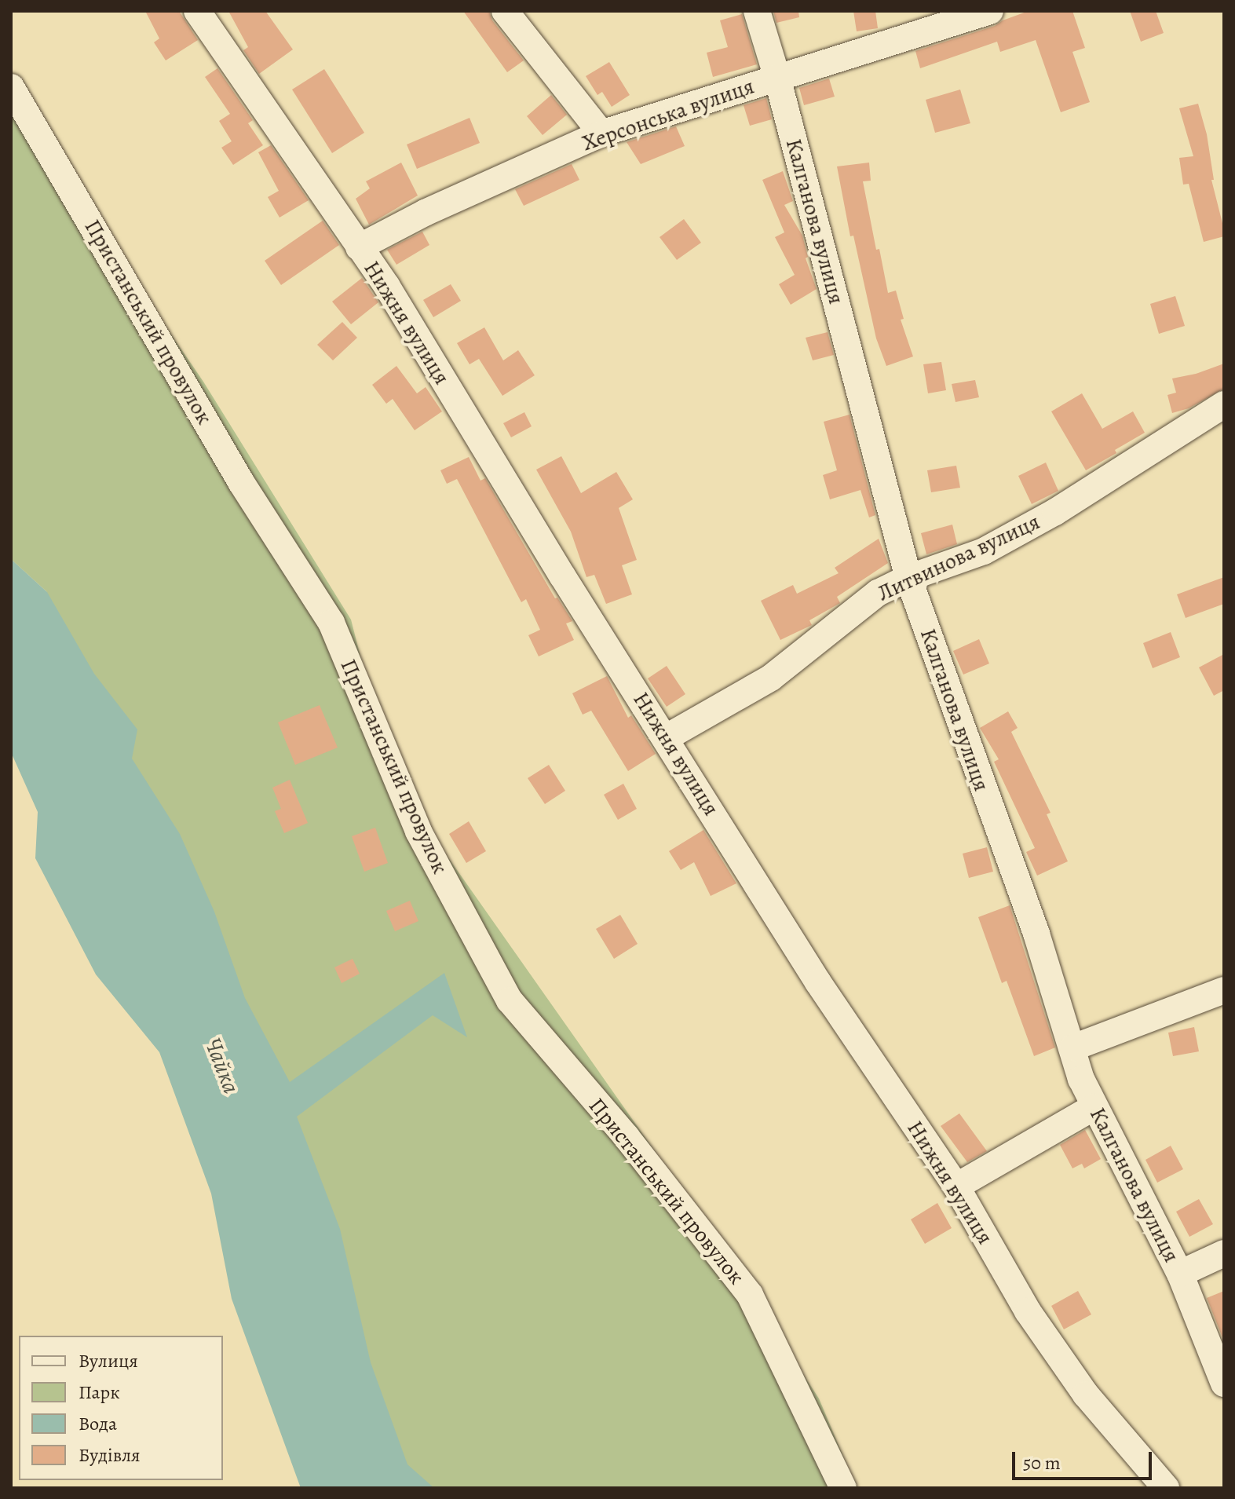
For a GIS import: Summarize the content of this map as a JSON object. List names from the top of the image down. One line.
{"streets":{"street":["Херсонська вулиця","Калганова вулиця","Пристанський провулок","Нижня вулиця","Литвинова вулиця"]},"crossings":[["Херсонська вулиця","Калганова вулиця"],["Херсонська вулиця","Нижня вулиця"],["Калганова вулиця","Литвинова вулиця"],["Нижня вулиця","Литвинова вулиця"]],"water":["Чайка"],"legend":["Вулиця","Парк","Вода","Будівля"],"scale_bar":"50 m"}
